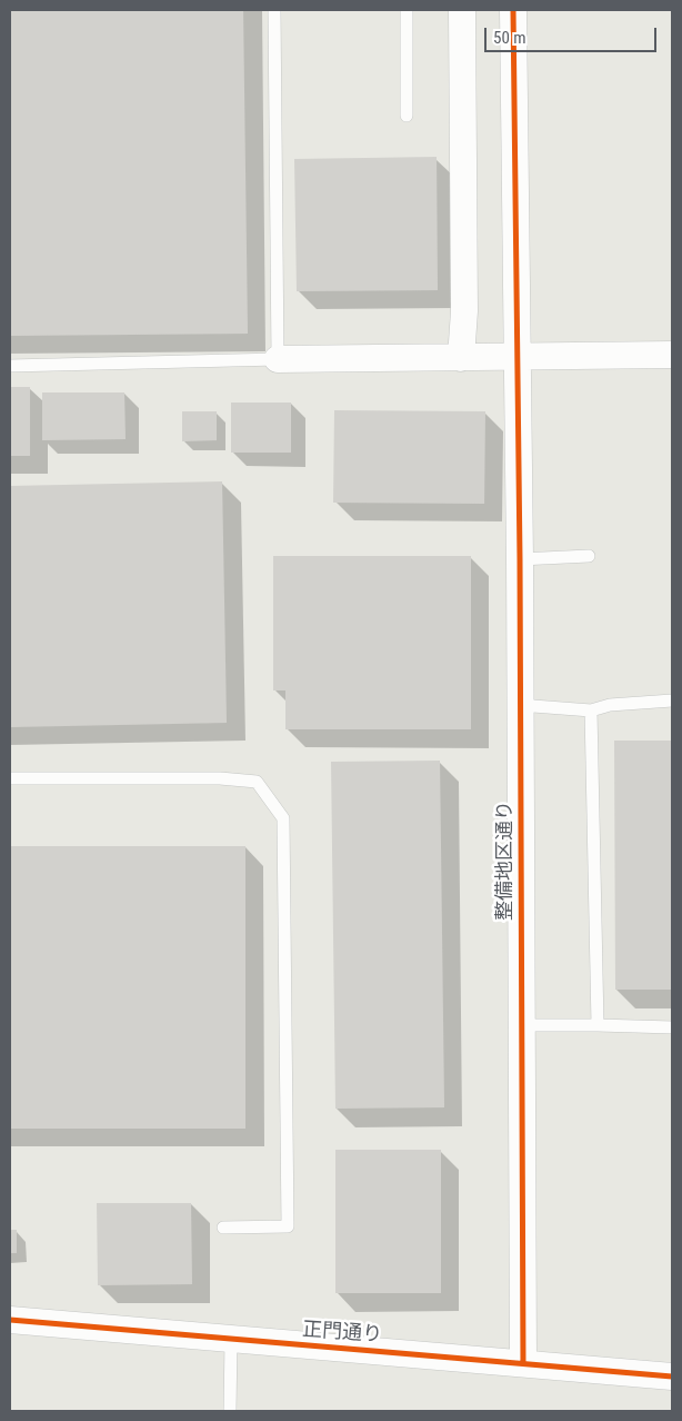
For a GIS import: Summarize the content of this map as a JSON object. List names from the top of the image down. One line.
{"streets":{"street":["整備地区通り","正門通り"]},"crossings":[["整備地区通り","正門通り"]],"scale_bar":"50 m"}
